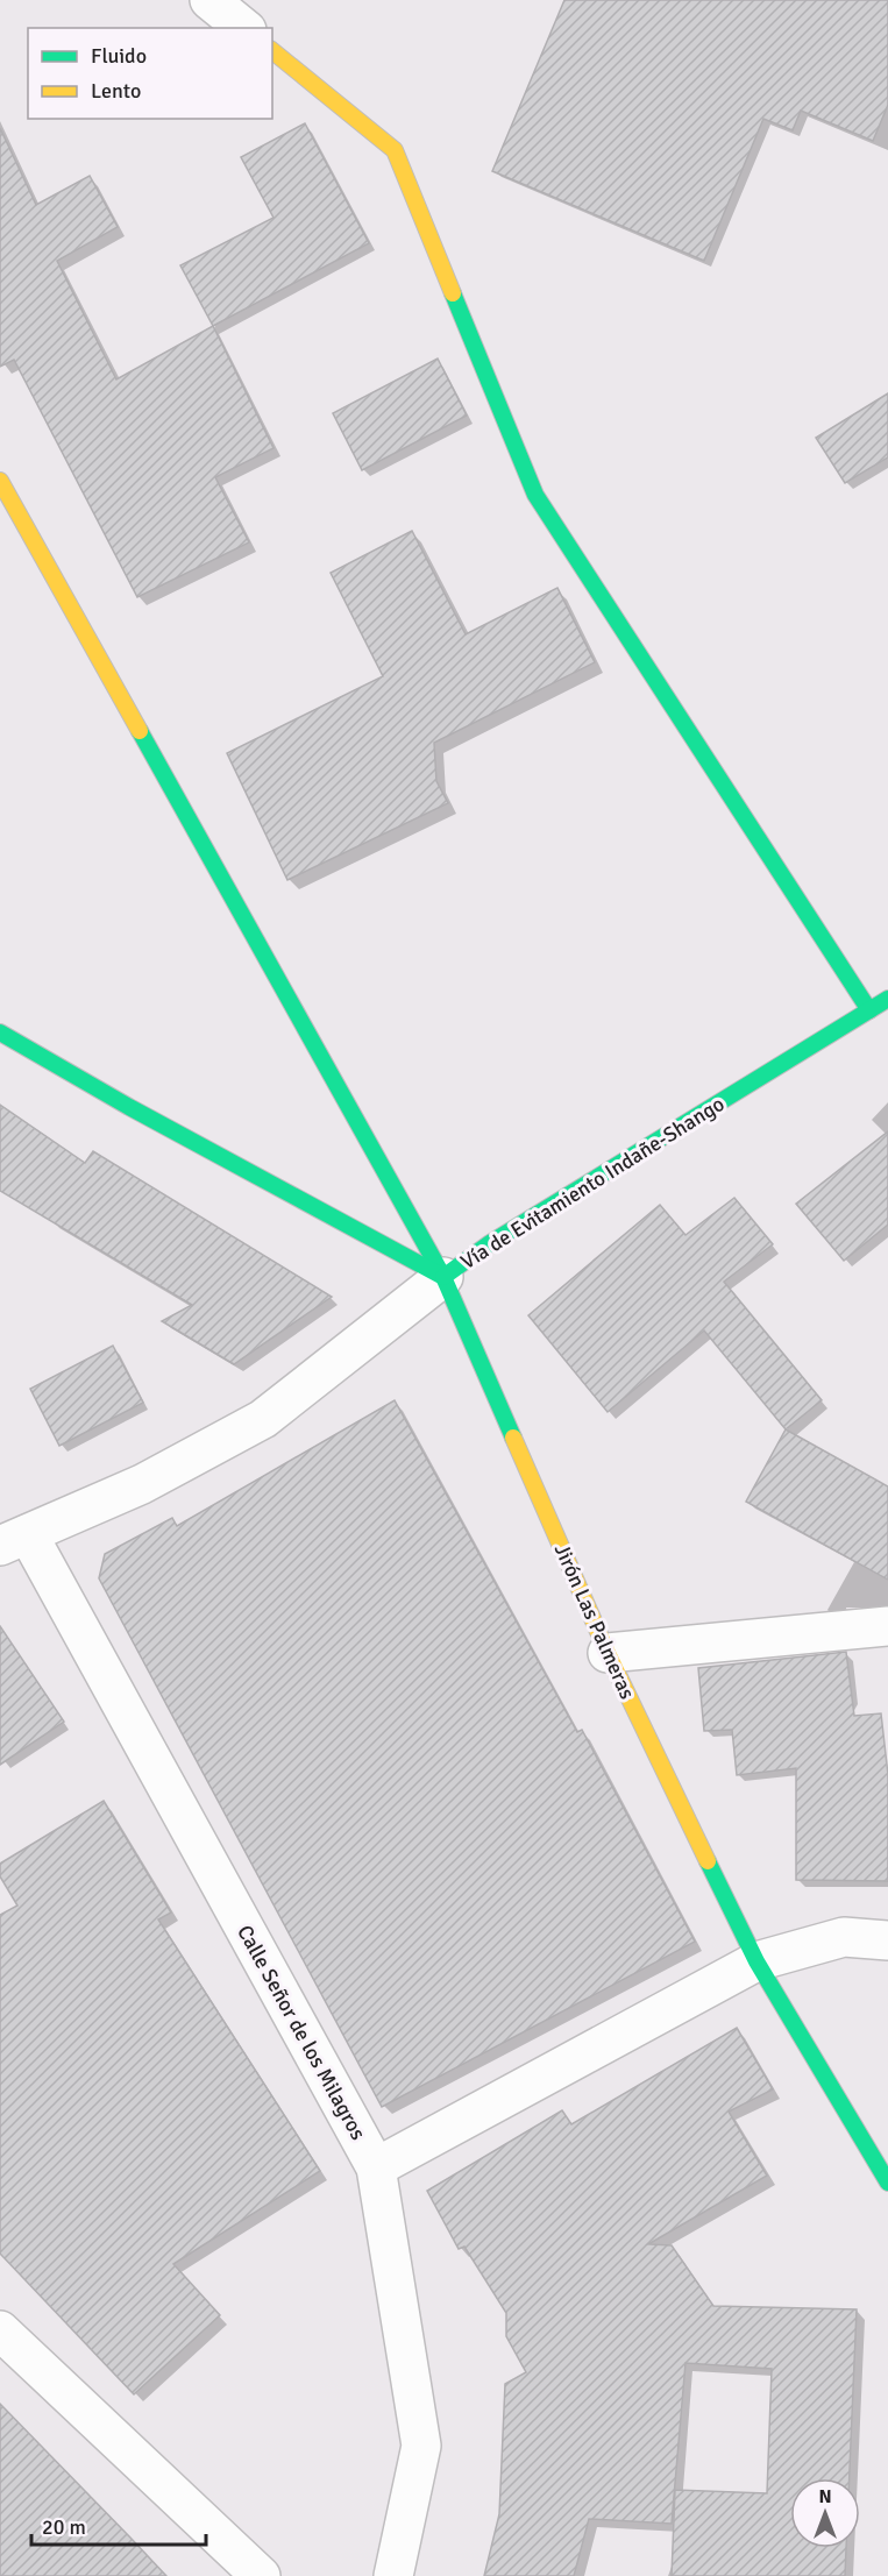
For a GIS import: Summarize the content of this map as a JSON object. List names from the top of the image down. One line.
{"streets":{"street":["Vía de Evitamiento Indañe-Shango","Jirón Las Palmeras","Calle Señor de los Milagros"]},"crossings":[["Vía de Evitamiento Indañe-Shango","Jirón Las Palmeras"]],"legend":["Fluido","Lento"],"scale_bar":"20 m","north":"top"}
